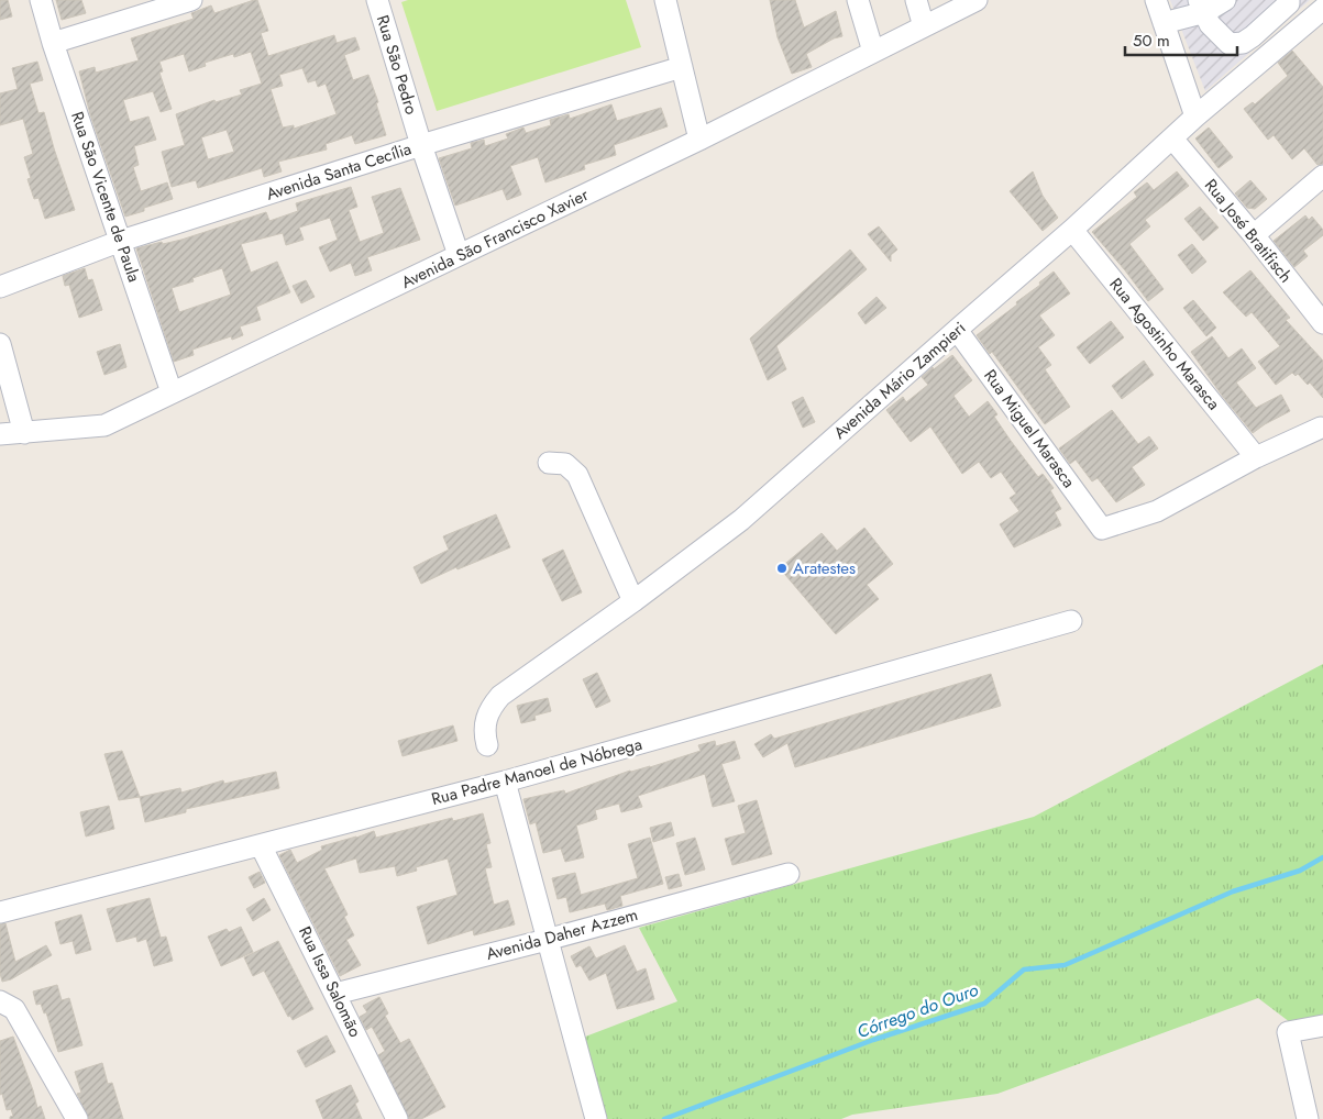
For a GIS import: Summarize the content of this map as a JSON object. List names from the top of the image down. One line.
{"streets":{"street":["Rua São Pedro","Avenida Santa Cecília","Rua São Vicente de Paula","Rua José Bratifisch","Avenida São Francisco Xavier","Rua Agostinho Marasca","Avenida Mário Zampieri","Rua Miguel Marasca","Rua Padre Manoel de Nóbrega","Avenida Daher Azzem","Rua Issa Salomão"]},"crossings":[["Rua São Pedro","Avenida Santa Cecília"],["Rua São Pedro","Avenida São Francisco Xavier"],["Avenida Santa Cecília","Rua São Vicente de Paula"],["Rua São Vicente de Paula","Avenida São Francisco Xavier"],["Rua José Bratifisch","Avenida Mário Zampieri"],["Rua Agostinho Marasca","Avenida Mário Zampieri"],["Rua Agostinho Marasca","Rua Miguel Marasca"],["Avenida Mário Zampieri","Rua Miguel Marasca"],["Rua Padre Manoel de Nóbrega","Rua Issa Salomão"],["Avenida Daher Azzem","Rua Issa Salomão"]],"water":["Córrego do Ouro"],"places":["Aratestes"],"scale_bar":"50 m"}
